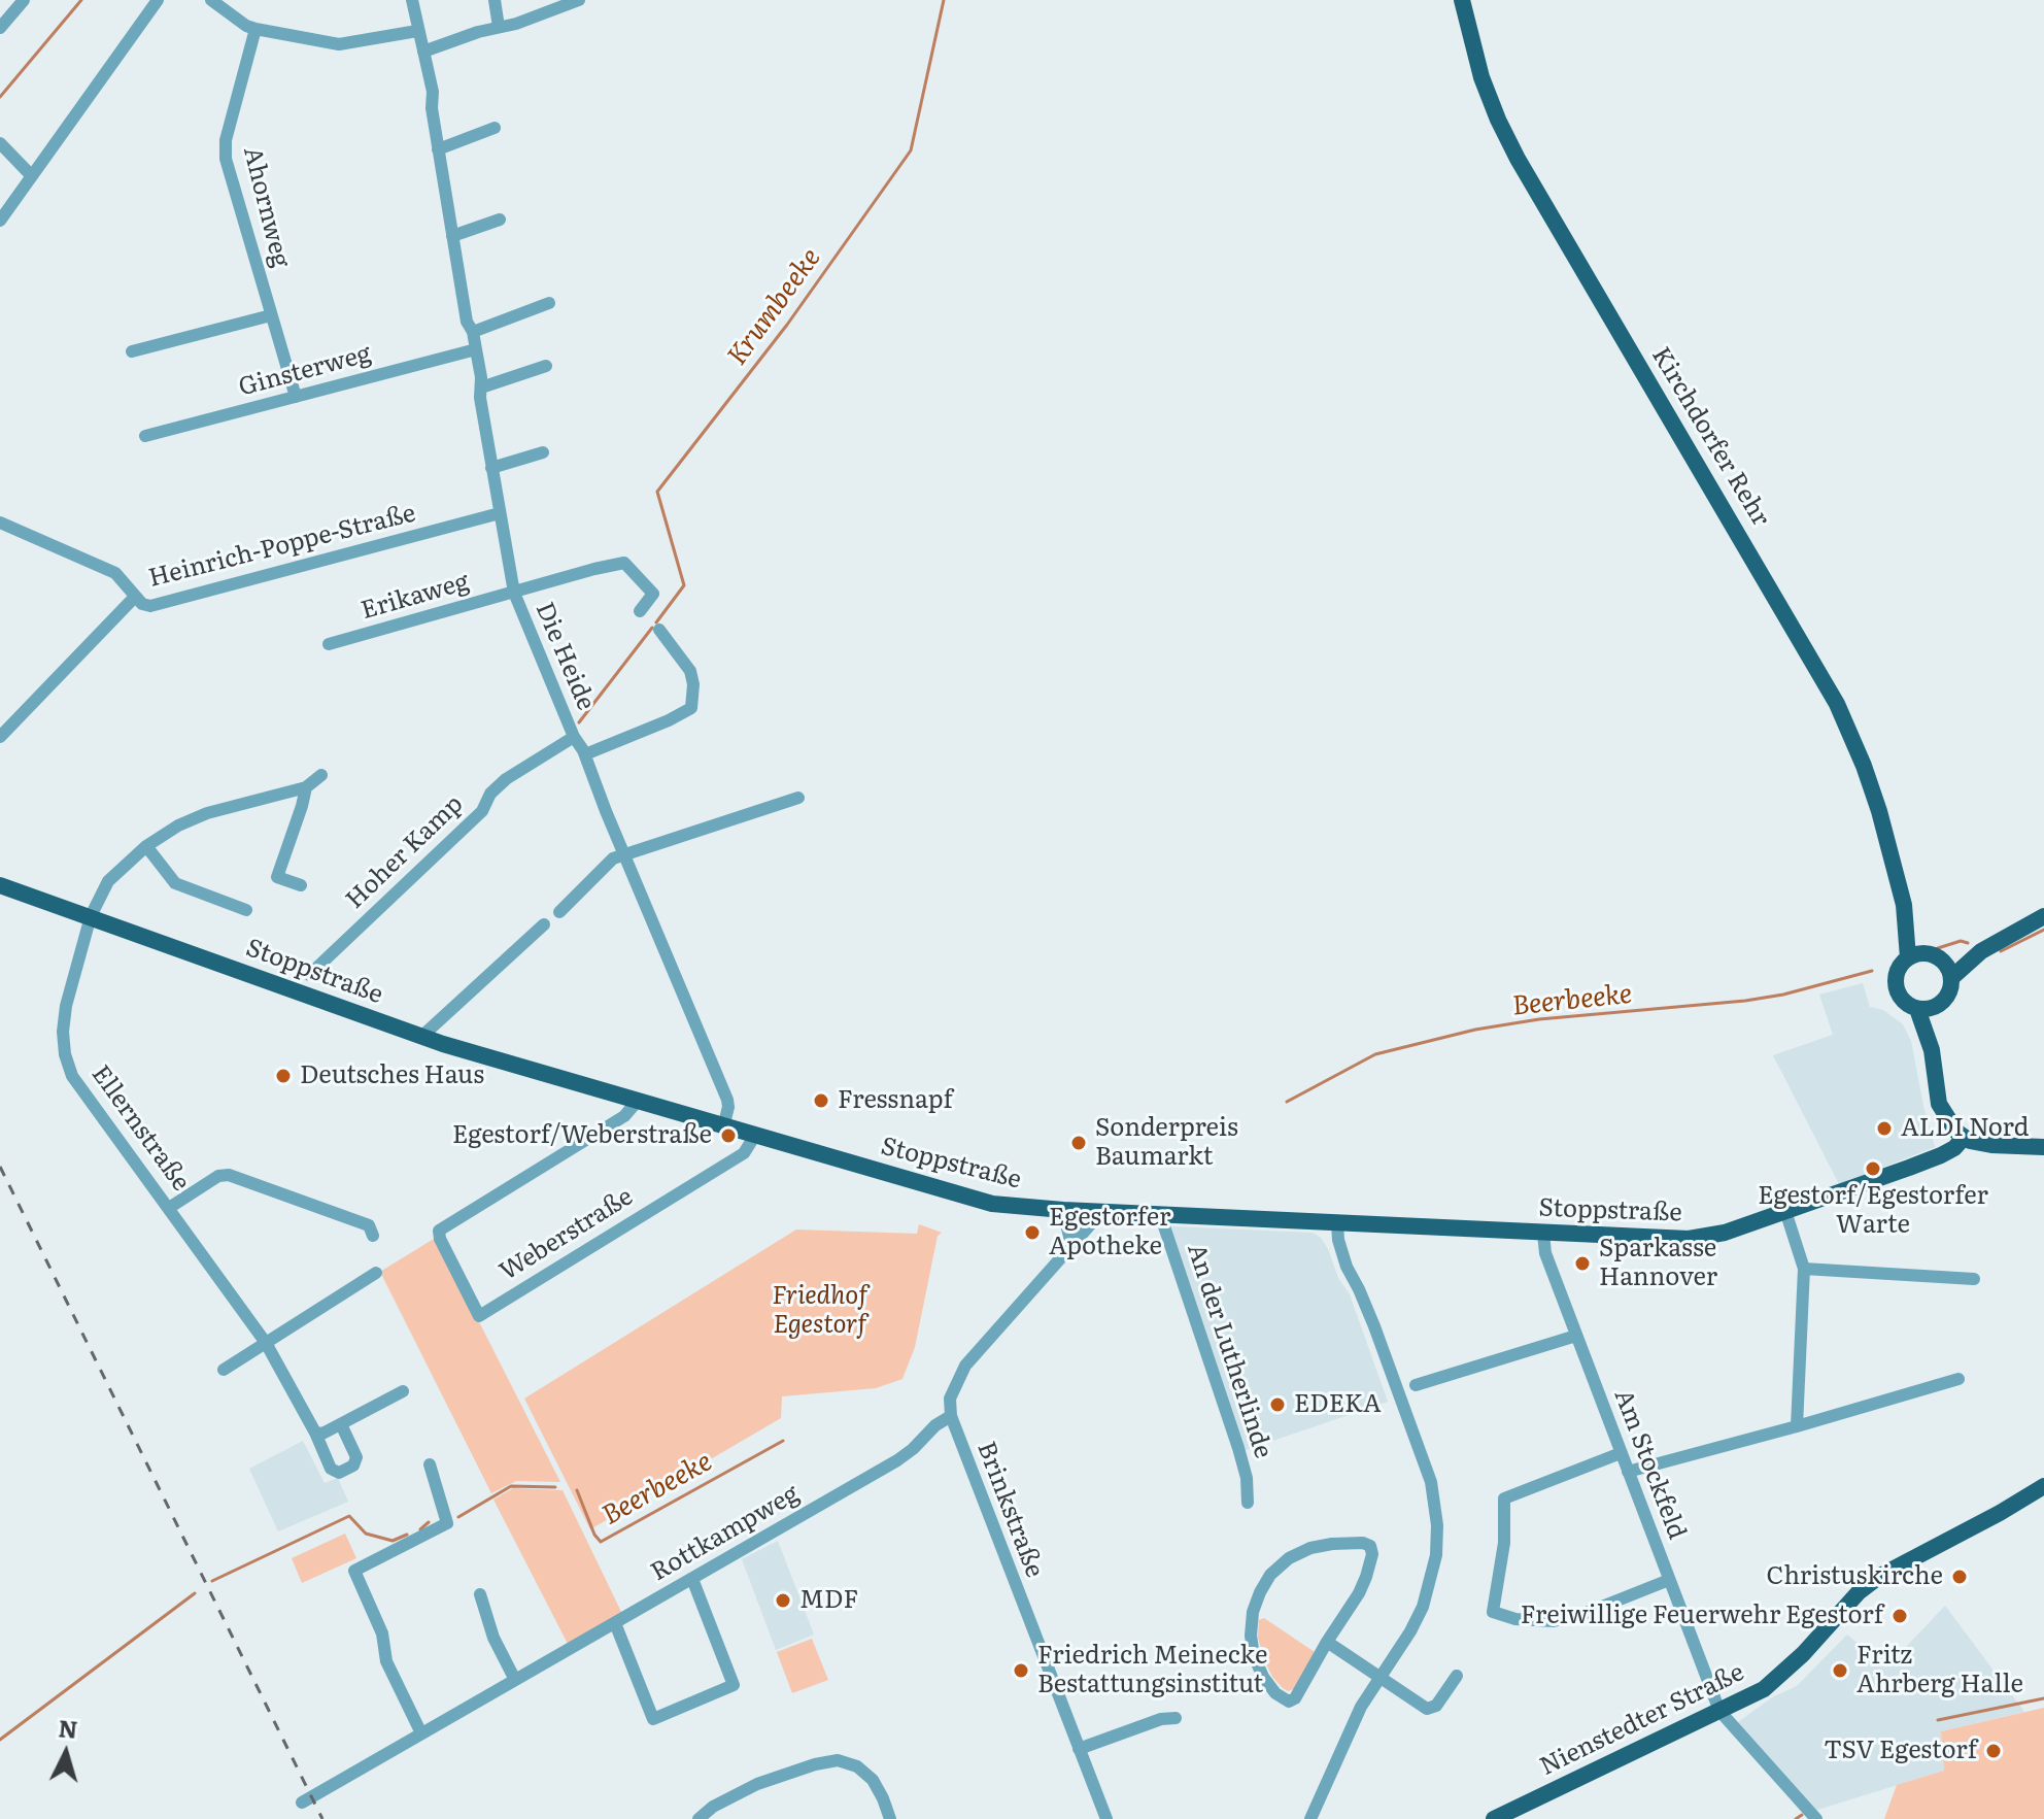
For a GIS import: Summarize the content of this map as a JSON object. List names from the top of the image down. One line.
{"streets":{"main road":["Kirchdorfer Rehr","Stoppstraße","Nienstedter Straße"],"street":["Ahornweg","Ginsterweg","Heinrich-Poppe-Straße","Erikaweg","Die Heide","Hoher Kamp","Ellernstraße","Weberstraße","An der Lutherlinde","Am Stockfeld","Brinkstraße","Rottkampweg"]},"crossings":[["Ahornweg","Ginsterweg"],["Ginsterweg","Die Heide"],["Heinrich-Poppe-Straße","Die Heide"],["Erikaweg","Die Heide"],["Die Heide","Hoher Kamp"],["Die Heide","Stoppstraße"],["Stoppstraße","Ellernstraße"],["Stoppstraße","Weberstraße"],["Stoppstraße","An der Lutherlinde"],["Stoppstraße","Am Stockfeld"],["Am Stockfeld","Nienstedter Straße"],["Brinkstraße","Rottkampweg"]],"water":["Krumbeeke","Beerbeeke"],"parks":["Friedhof Egestorf"],"places":["Deutsches Haus","Fressnapf","ALDI Nord","Egestorf/Weberstraße","Sonderpreis Baumarkt","Egestorf/Egestorfer Warte","Egestorfer Apotheke","Sparkasse Hannover","EDEKA","Christuskirche","MDF","Freiwillige Feuerwehr Egestorf","Friedrich Meinecke Bestattungsinstitut","Fritz Ahrberg Halle","TSV Egestorf"],"north":"top"}
